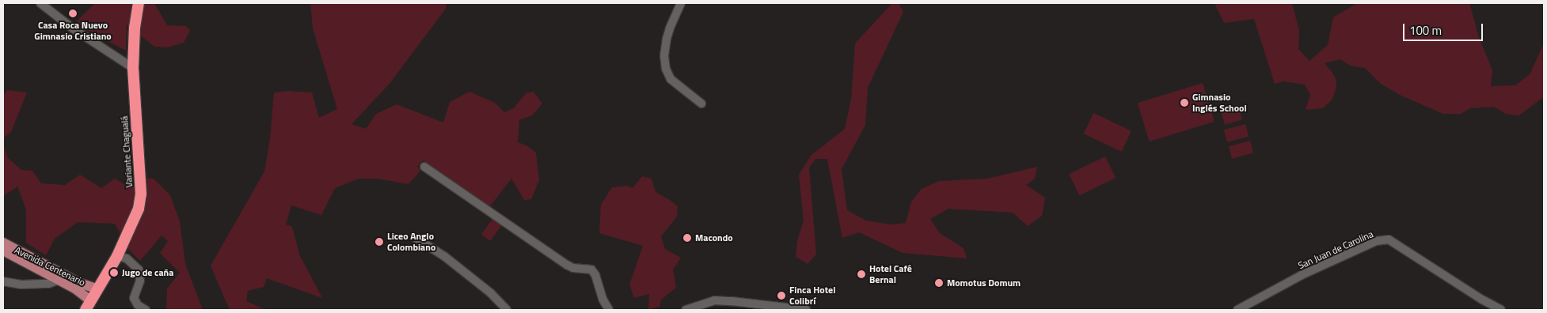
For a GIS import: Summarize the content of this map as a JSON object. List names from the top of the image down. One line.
{"streets":{"highway":["Variante Chagualá"],"main road":["Avenida Centenario"],"street":["San Juan de Carolina"]},"crossings":[["Variante Chagualá","Avenida Centenario"]],"places":["Casa Roca Nuevo Gimnasio Cristiano","Gimnasio Inglés School","Macondo","Liceo Anglo Colombiano","Jugo de caña","Hotel Café Bernal","Momotus Domum","Finca Hotel Colibrí"],"scale_bar":"100 m"}
